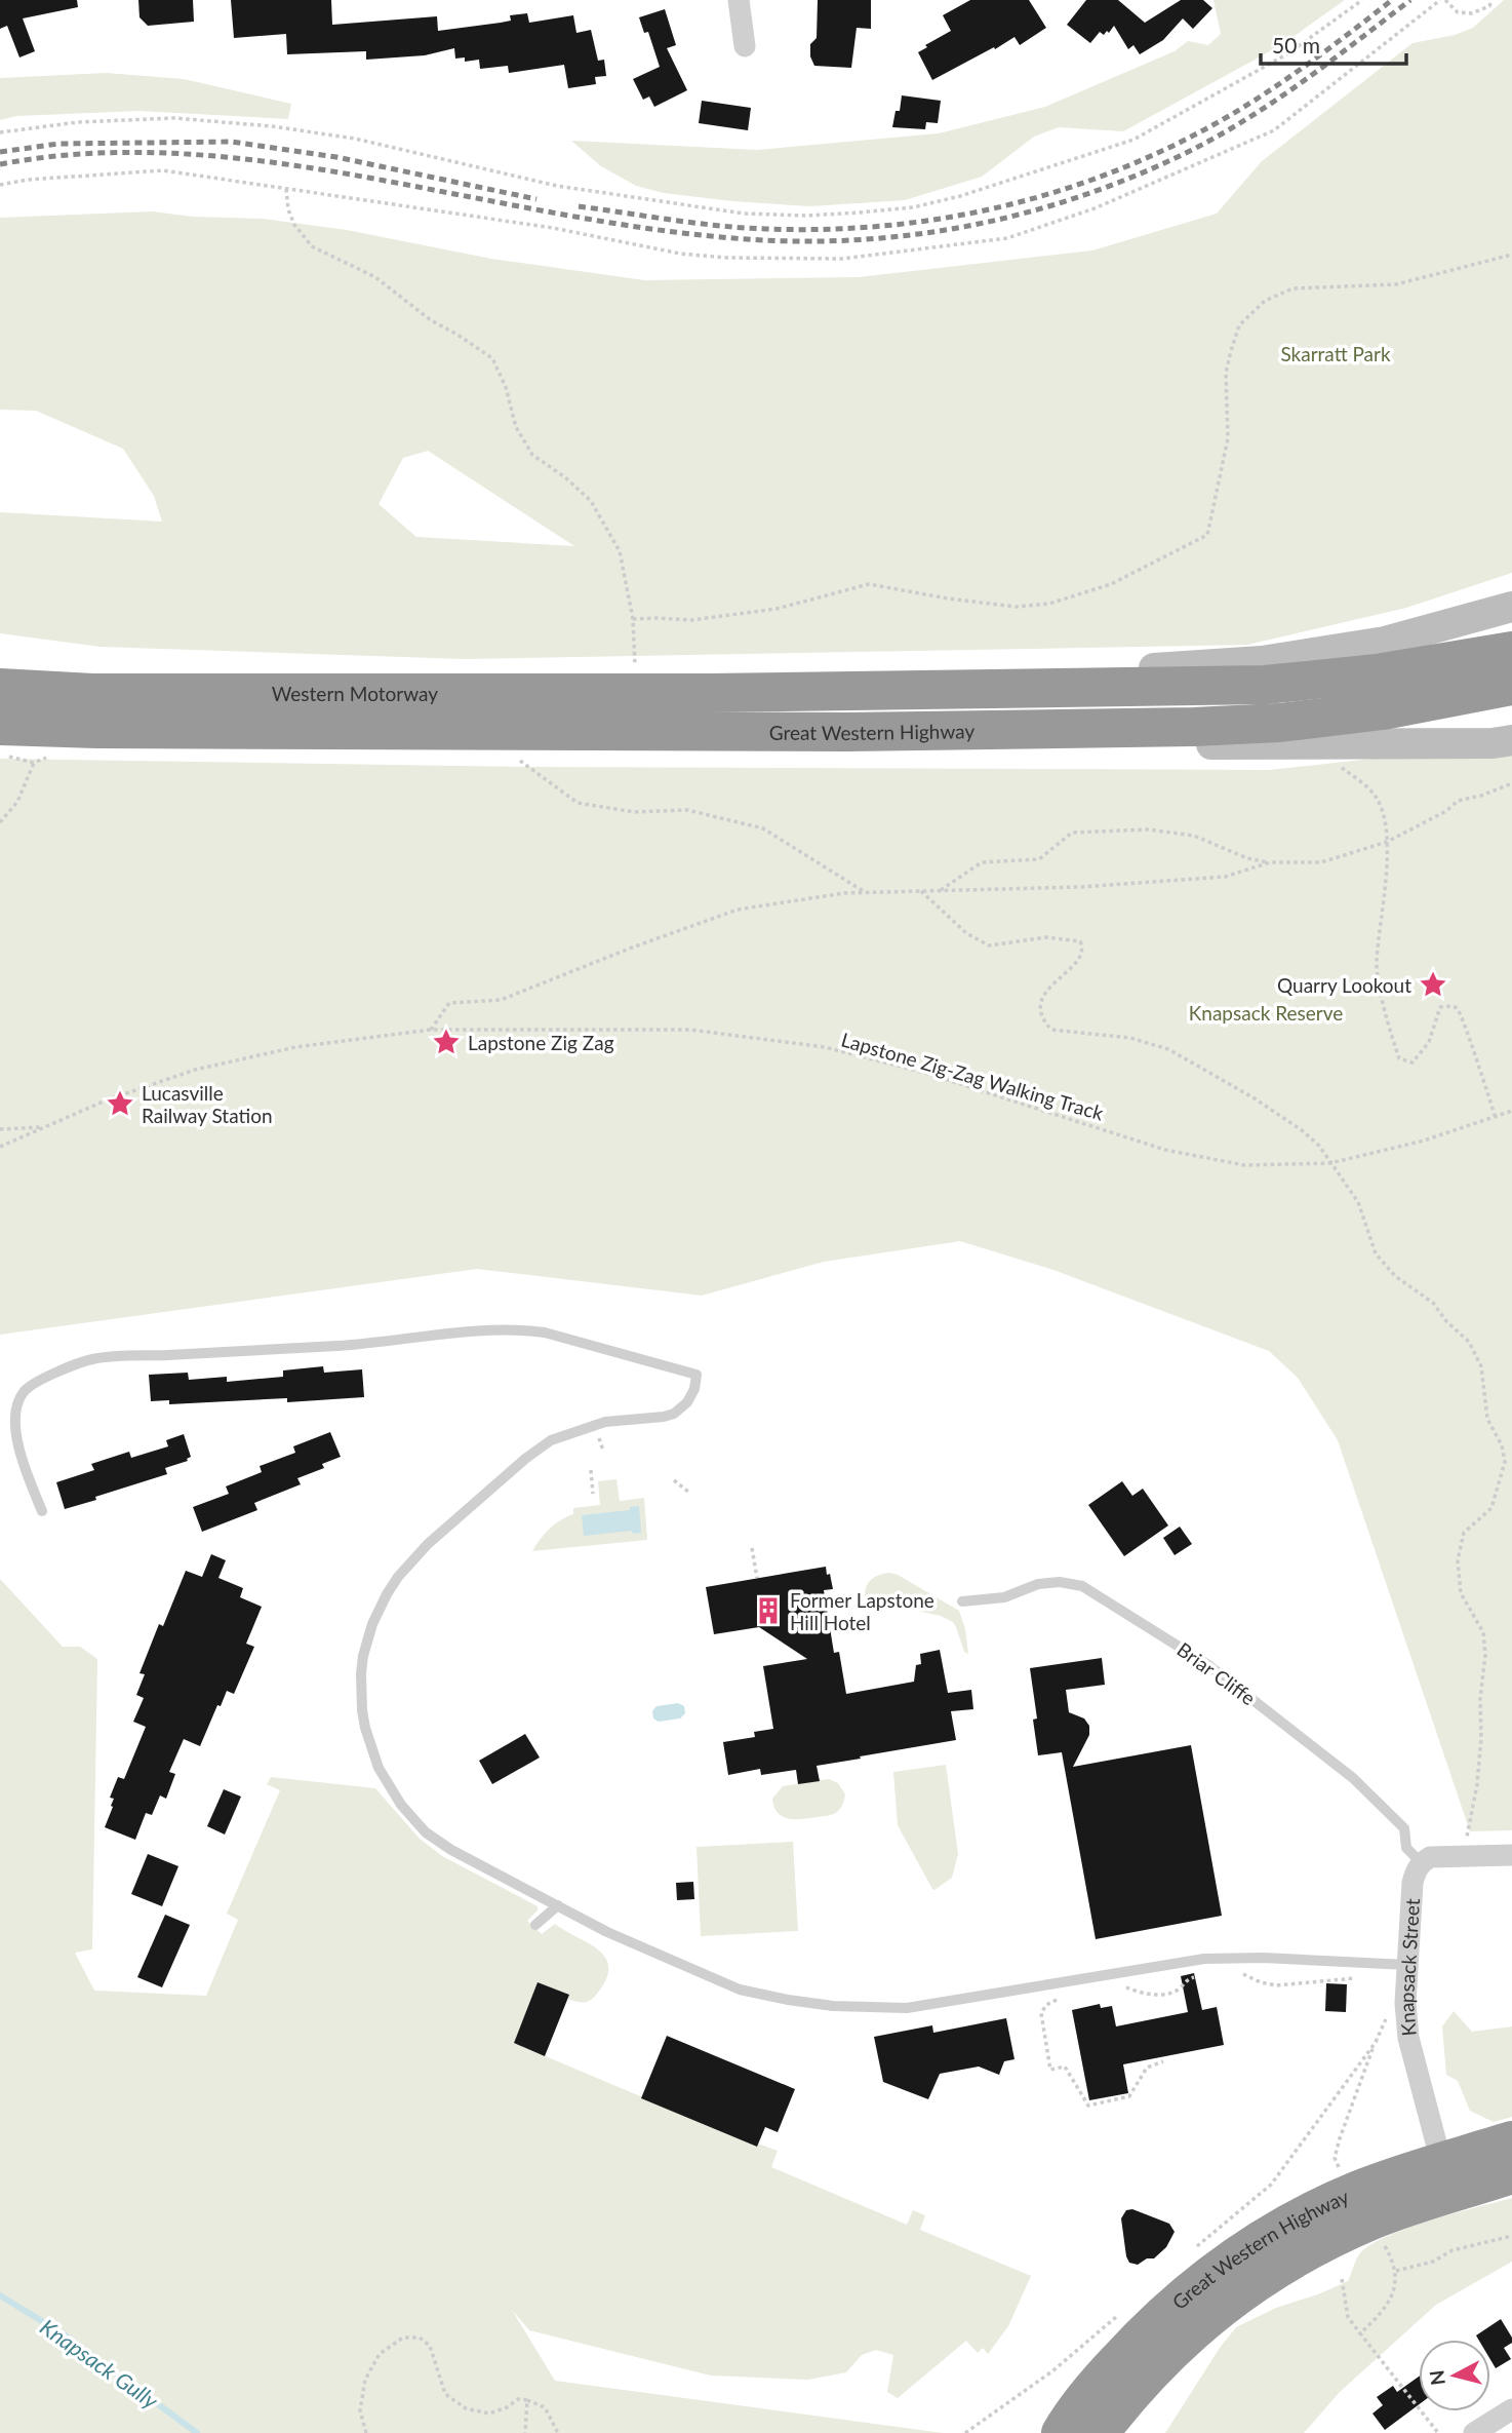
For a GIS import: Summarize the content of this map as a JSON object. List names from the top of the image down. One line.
{"streets":{"highway":["Western Motorway","Great Western Highway"],"street":["Knapsack Street"],"lane":["Briar Cliffe"],"path":["Lapstone Zig-Zag Walking Track"]},"crossings":[["Western Motorway","Great Western Highway"],["Great Western Highway","Knapsack Street"],["Briar Cliffe","Knapsack Street"]],"water":["Knapsack Gully"],"parks":["Skarratt Park","Knapsack Reserve"],"places":{"place":["Quarry Lookout","Lapstone Zig Zag","Lucasville Railway Station"],"building":["Former Lapstone Hill Hotel"]},"scale_bar":"50 m","north":"left"}
